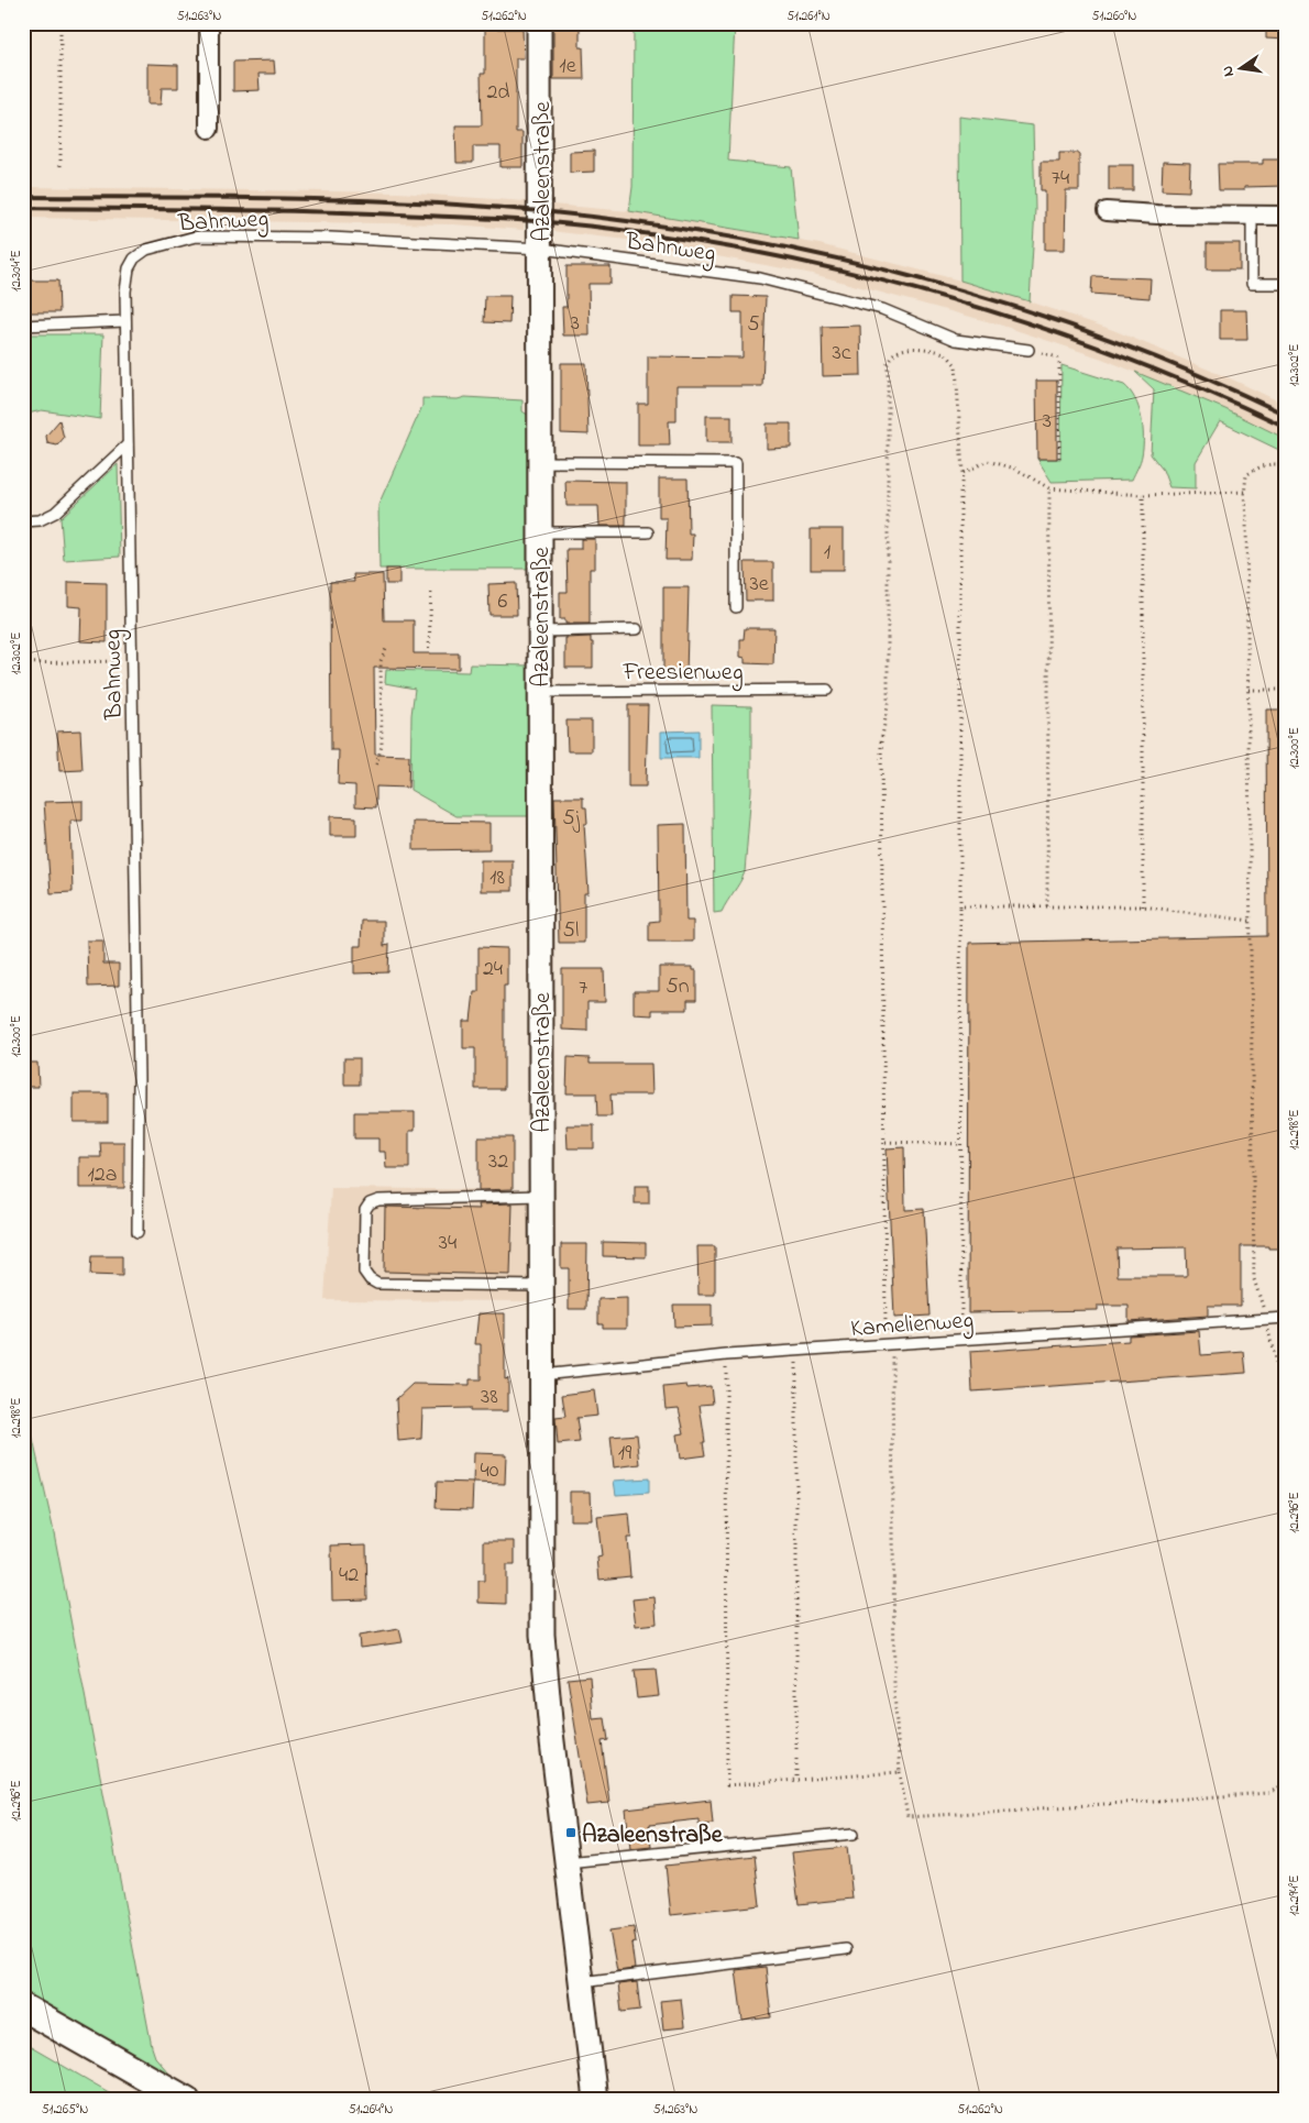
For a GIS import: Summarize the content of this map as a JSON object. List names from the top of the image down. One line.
{"streets":{"street":["Azaleenstraße"],"lane":["Bahnweg","Freesienweg","Kamelienweg"]},"crossings":[["Azaleenstraße","Bahnweg"],["Azaleenstraße","Freesienweg"],["Azaleenstraße","Kamelienweg"]],"places":{"transit":["Azaleenstraße"]},"house_numbers":["1e","2d","74","3","5","3c","3","1","3e","6","5j","18","5l","24","5n","7","32","12a","34","38","19","40","42"],"north":"left","coordinates":["51.263°N","51.262°N","51.261°N","51.260°N","12.304°E","12.302°E","12.300°E","12.298°E","12.296°E","12.294°E","51.265°N","51.264°N"]}
